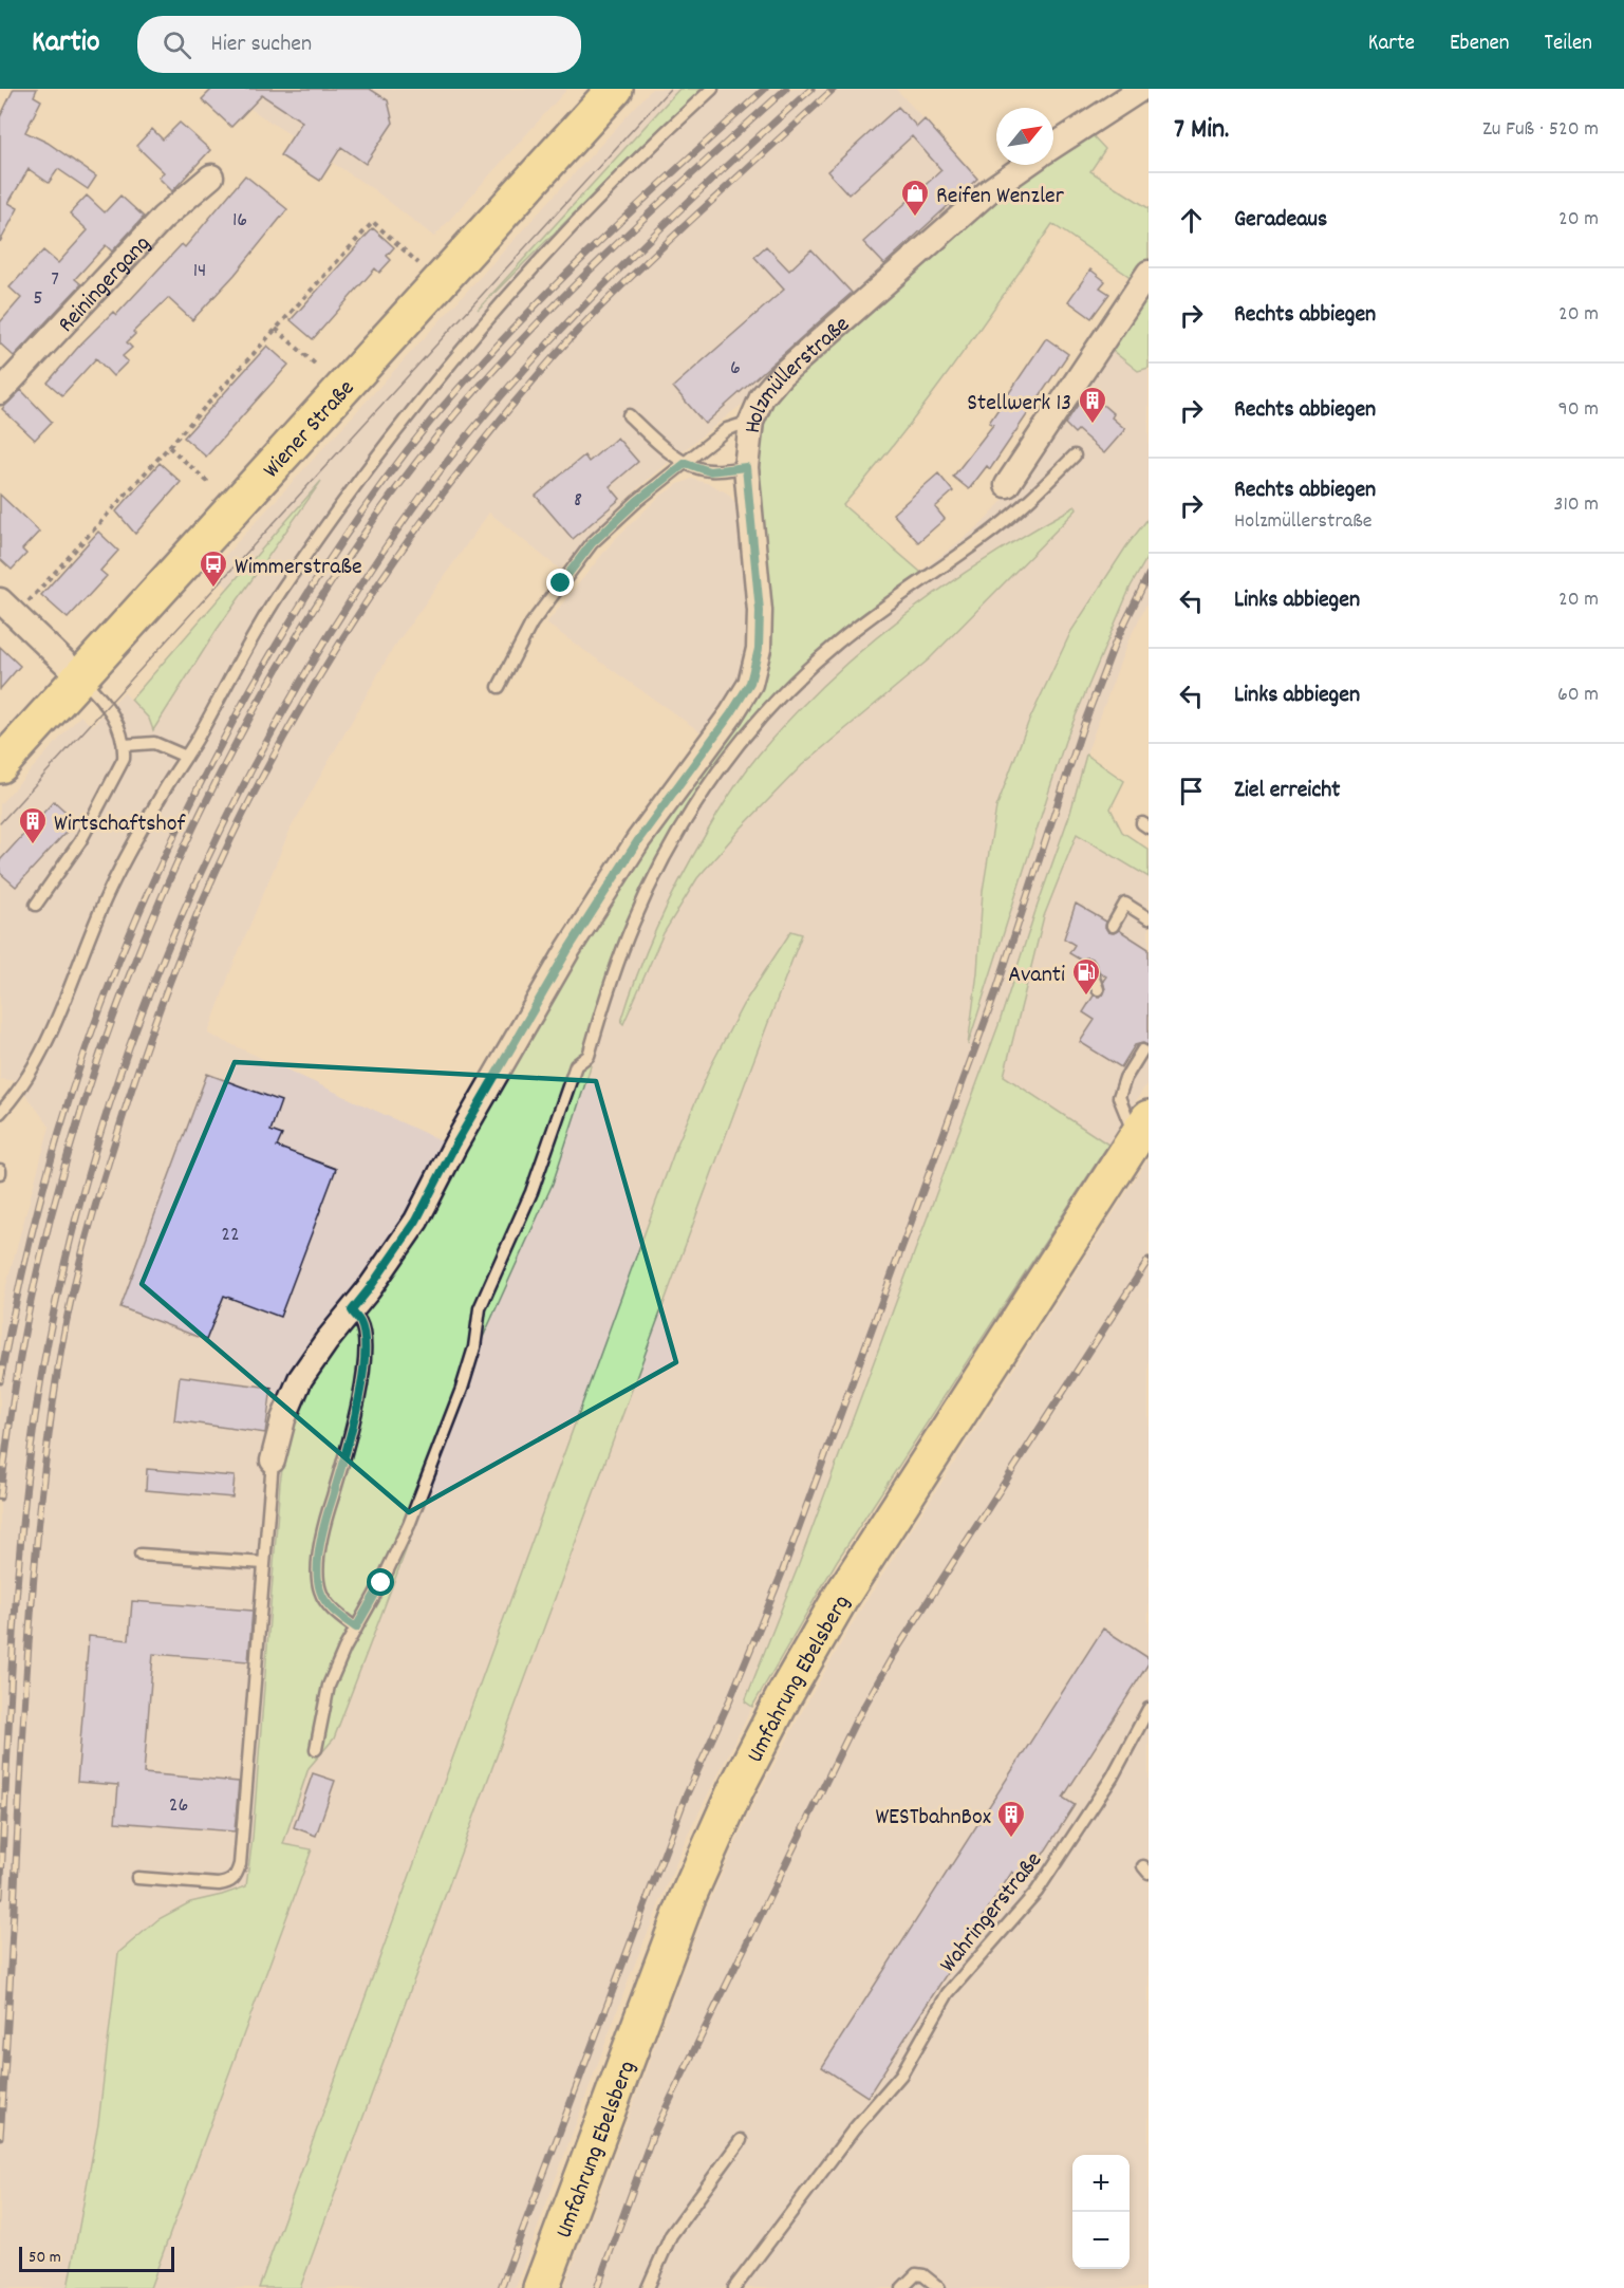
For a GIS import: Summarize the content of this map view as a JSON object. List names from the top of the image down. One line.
{"streets":{"main road":["Wiener Straße","Umfahrung Ebelsberg"],"street":["Reiningergang","Holzmüllerstraße"],"lane":["Wahringerstraße"]},"places":{"shop":["Reifen Wenzler"],"building":["Stellwerk 13","Wirtschaftshof","WESTbahnBox"],"bus stop":["Wimmerstraße"],"fuel station":["Avanti"]},"house_numbers":["16","14","7","5","6","8","22","26"],"scale_bar":"50 m","north":"top right","page":{"header":"Kartio","search":"Hier suchen","nav":["Karte","Ebenen","Teilen"],"heading":["7 Min.","Zu Fuß · 520 m"],"list":[["Geradeaus","20 m"],["Rechts abbiegen","20 m"],["Rechts abbiegen","90 m"],["Rechts abbiegen","Holzmüllerstraße","310 m"],["Links abbiegen","20 m"],["Links abbiegen","60 m"],"Ziel erreicht"],"map_buttons":["+","−"],"scale":"50 m"}}
